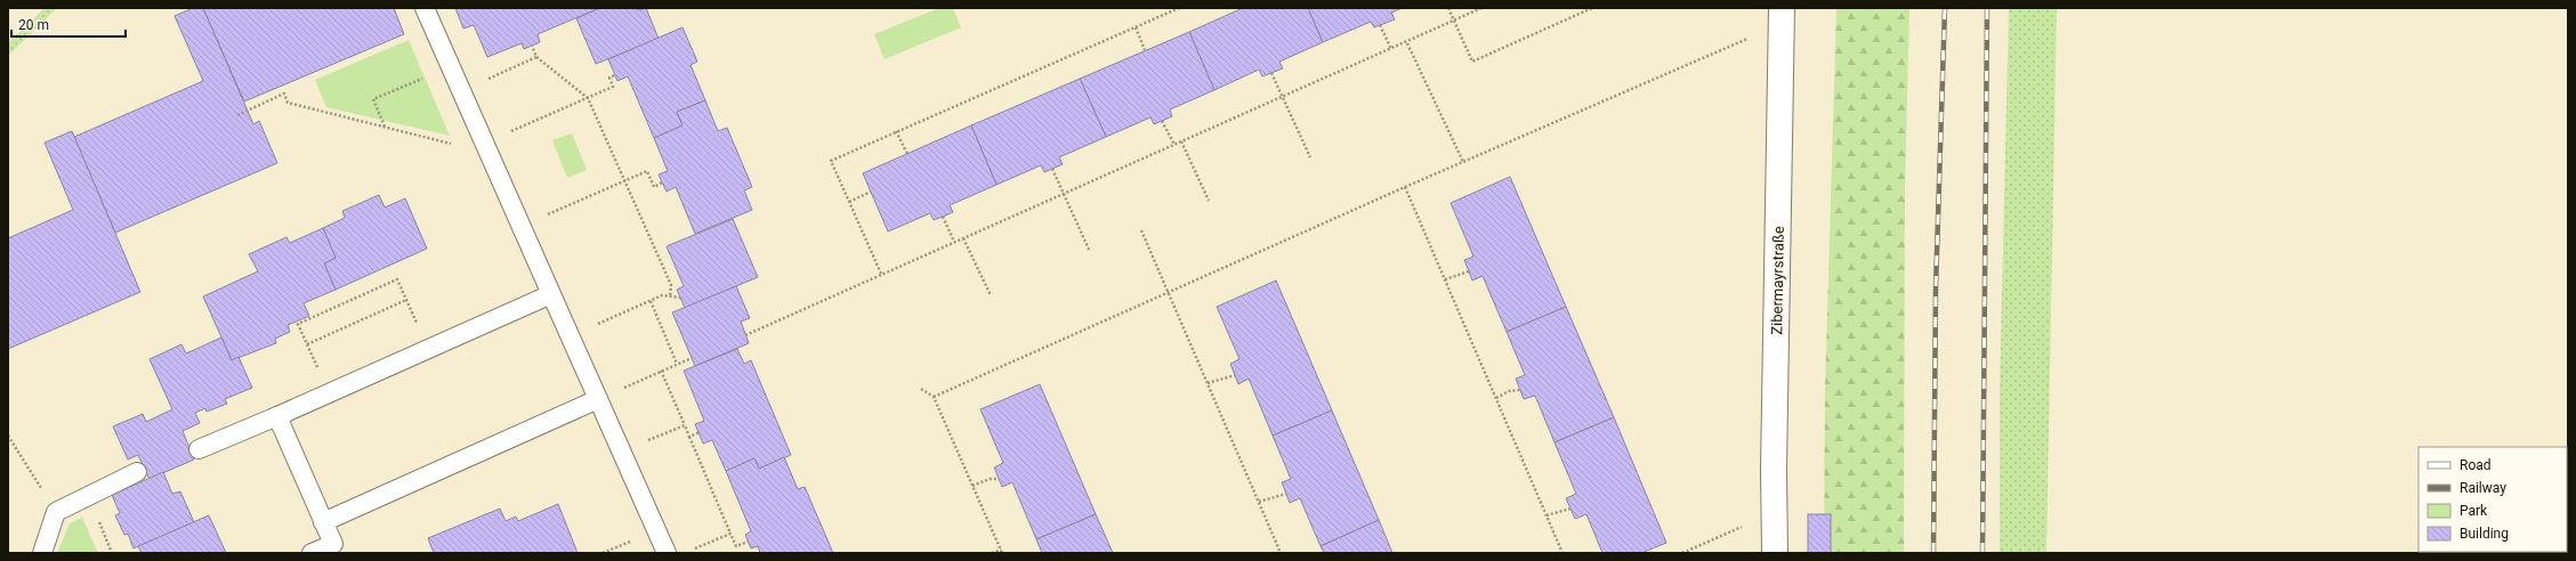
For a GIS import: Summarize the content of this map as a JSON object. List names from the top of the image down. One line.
{"streets":{"street":["Zibermayrstraße"]},"legend":["Road","Railway","Park","Building"],"scale_bar":"20 m"}
